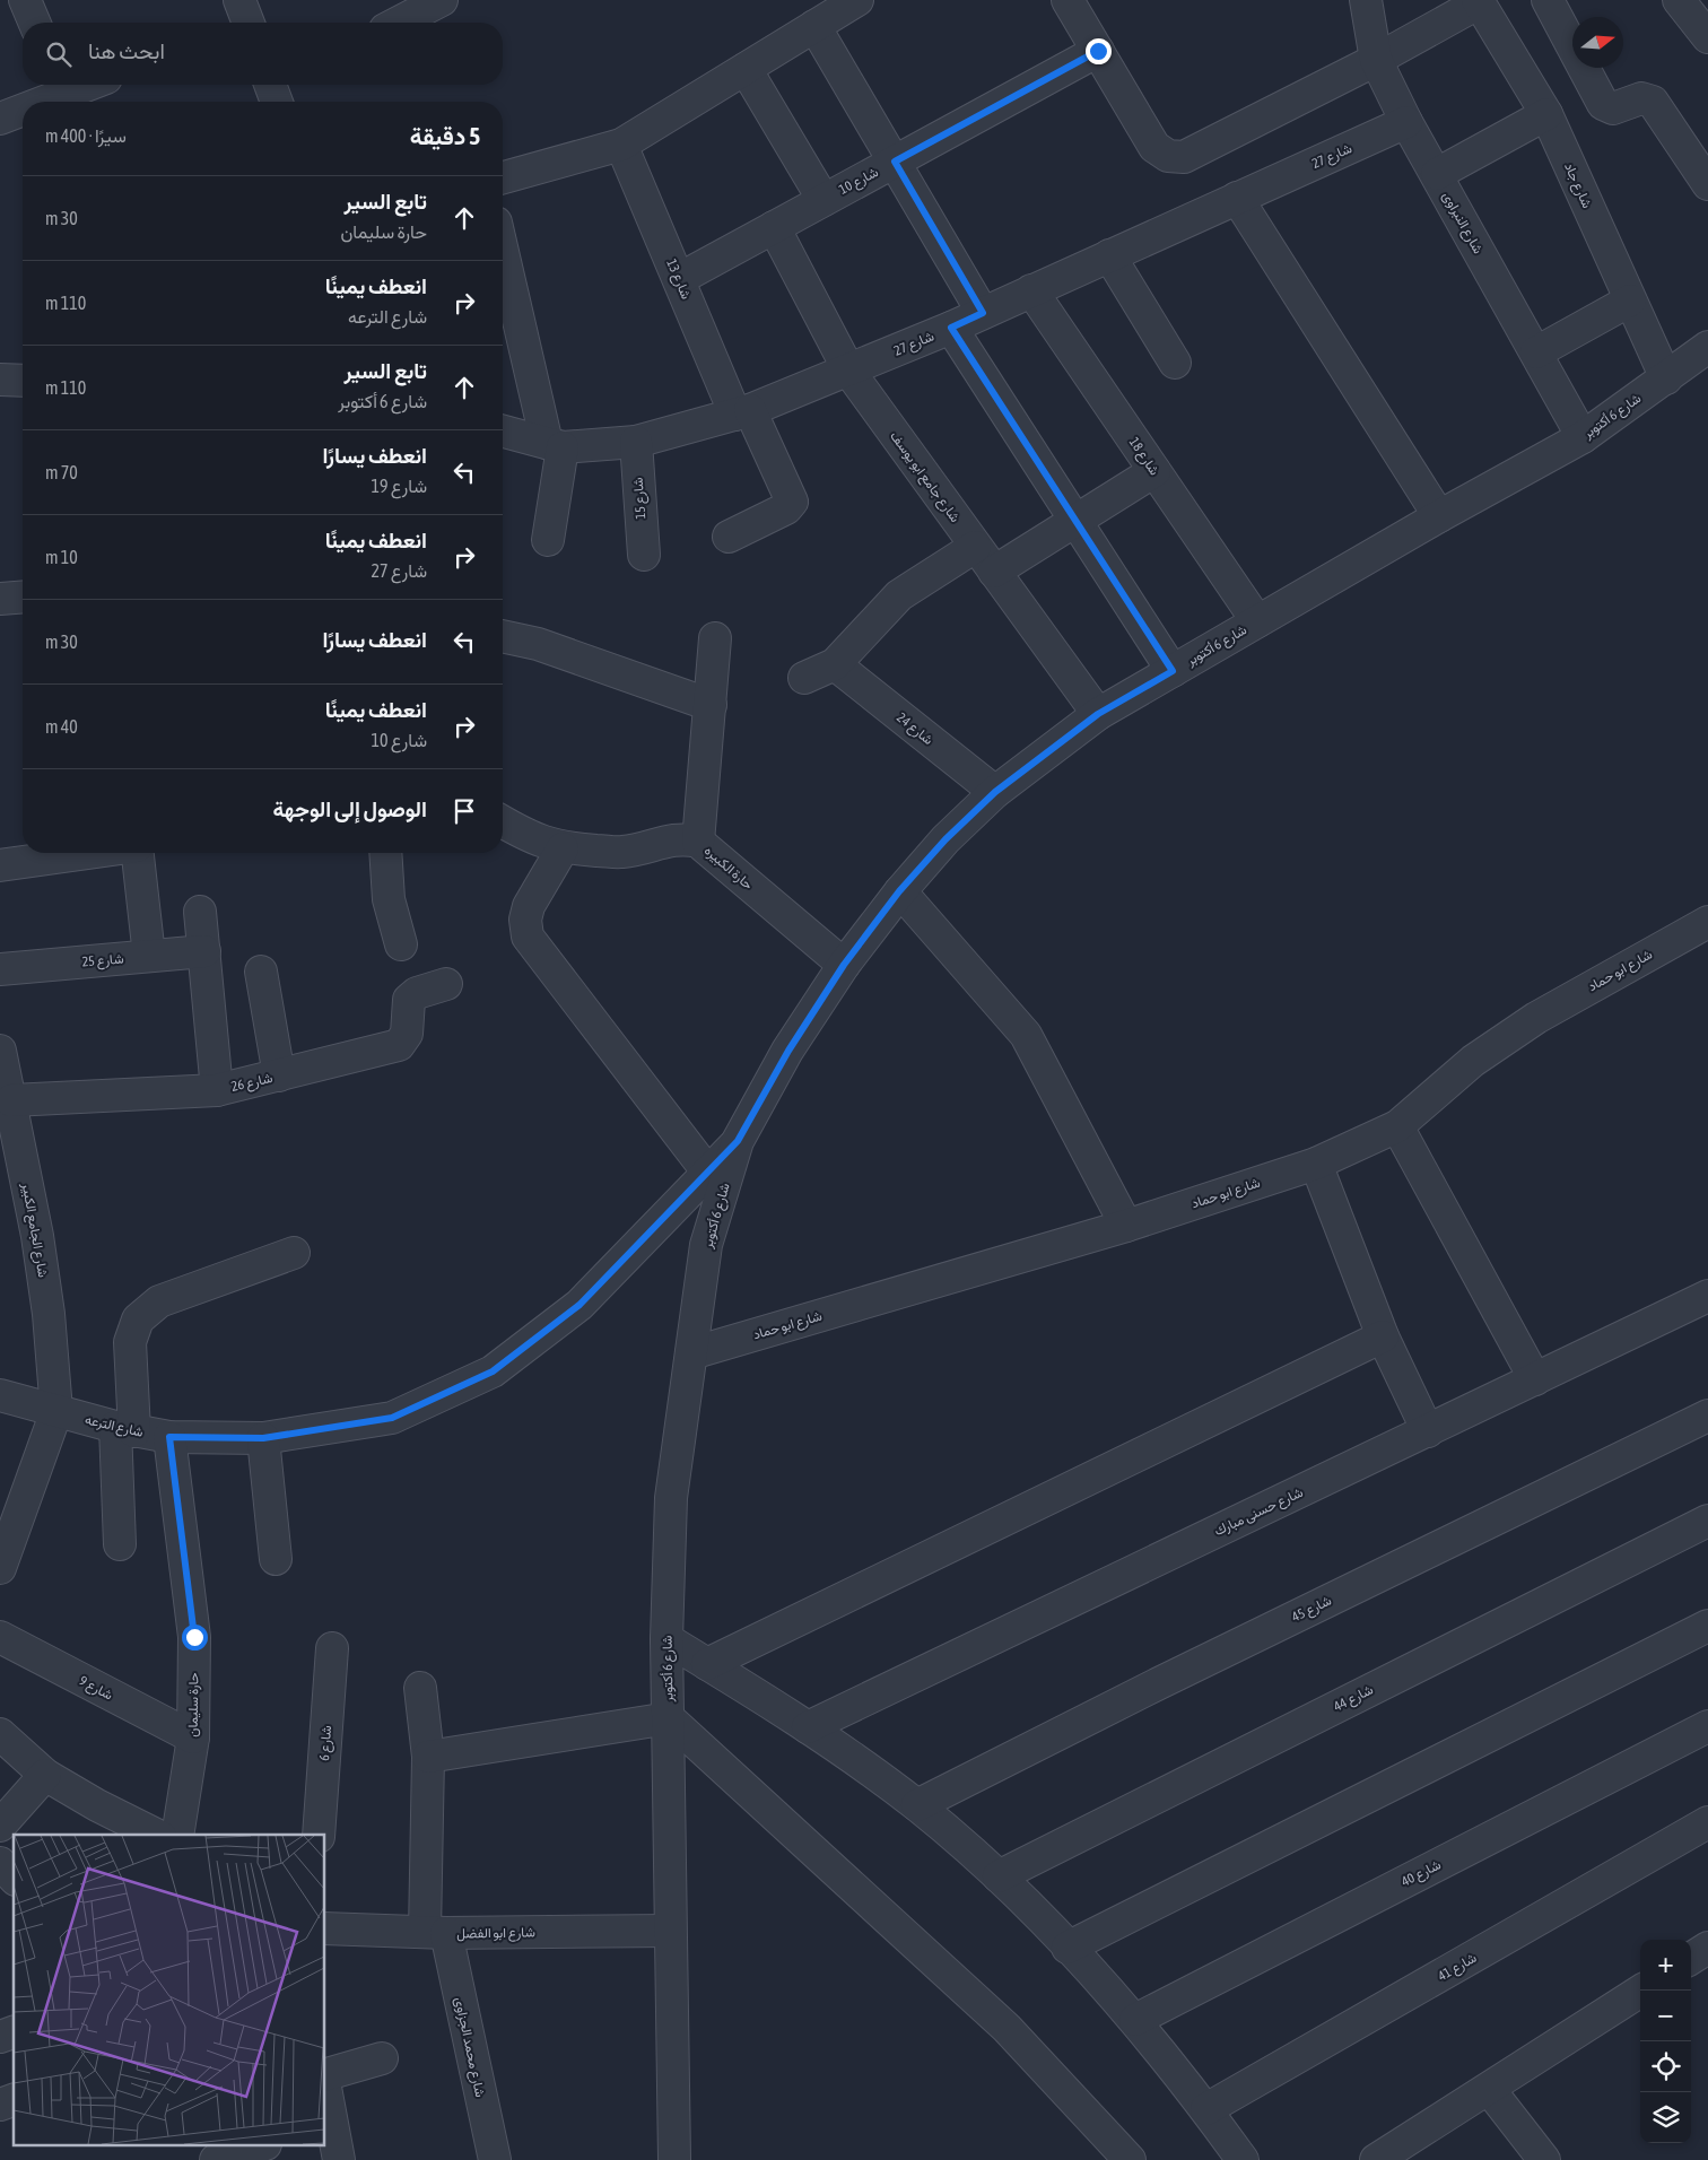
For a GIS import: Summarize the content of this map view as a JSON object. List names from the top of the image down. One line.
{"streets":{"street":["شارع 27","شارع 10","شارع جاد","شارع النبراوى","شارع 13","شارع 6 أكتوبر","شارع 18","شارع جامع ابو يوسف","شارع 15","شارع 24","حارة الكبيره","شارع 25","شارع ابو حماد","شارع 26","شارع الجامع الكبير","شارع الترعه","شارع حسنى مبارك","شارع 45","شارع 9","شارع 44","حارة سليمان","شارع 6","شارع 40","شارع ابو الفضل","شارع 41","شارع محمد الجزاوى"]},"crossings":[["شارع 27","شارع النبراوى"],["شارع 27","شارع 13"],["شارع 27","شارع 18"],["شارع 27","شارع جامع ابو يوسف"],["شارع 27","شارع 15"],["شارع 10","شارع 13"],["شارع 10","شارع جامع ابو يوسف"],["شارع جاد","شارع 6 أكتوبر"],["شارع النبراوى","شارع 6 أكتوبر"],["شارع 6 أكتوبر","شارع 18"],["شارع 6 أكتوبر","شارع جامع ابو يوسف"],["شارع 6 أكتوبر","شارع 24"],["شارع 6 أكتوبر","حارة الكبيره"],["شارع 6 أكتوبر","شارع ابو حماد"],["شارع 6 أكتوبر","شارع الترعه"],["شارع 6 أكتوبر","شارع ابو الفضل"],["شارع 26","شارع الجامع الكبير"],["شارع الجامع الكبير","شارع الترعه"],["شارع الترعه","حارة سليمان"],["شارع 9","حارة سليمان"],["شارع ابو الفضل","شارع محمد الجزاوى"]],"north":"right","page":{"search":"ابحث هنا","heading":["5 دقيقة","سيرًا · 400 m"],"list":[["تابع السير","حارة سليمان","30 m"],["انعطف يمينًا","شارع الترعه","110 m"],["تابع السير","شارع 6 أكتوبر","110 m"],["انعطف يسارًا","شارع 19","70 m"],["انعطف يمينًا","شارع 27","10 m"],["انعطف يسارًا","30 m"],["انعطف يمينًا","شارع 10","40 m"],"الوصول إلى الوجهة"],"map_buttons":["+","−"]}}
